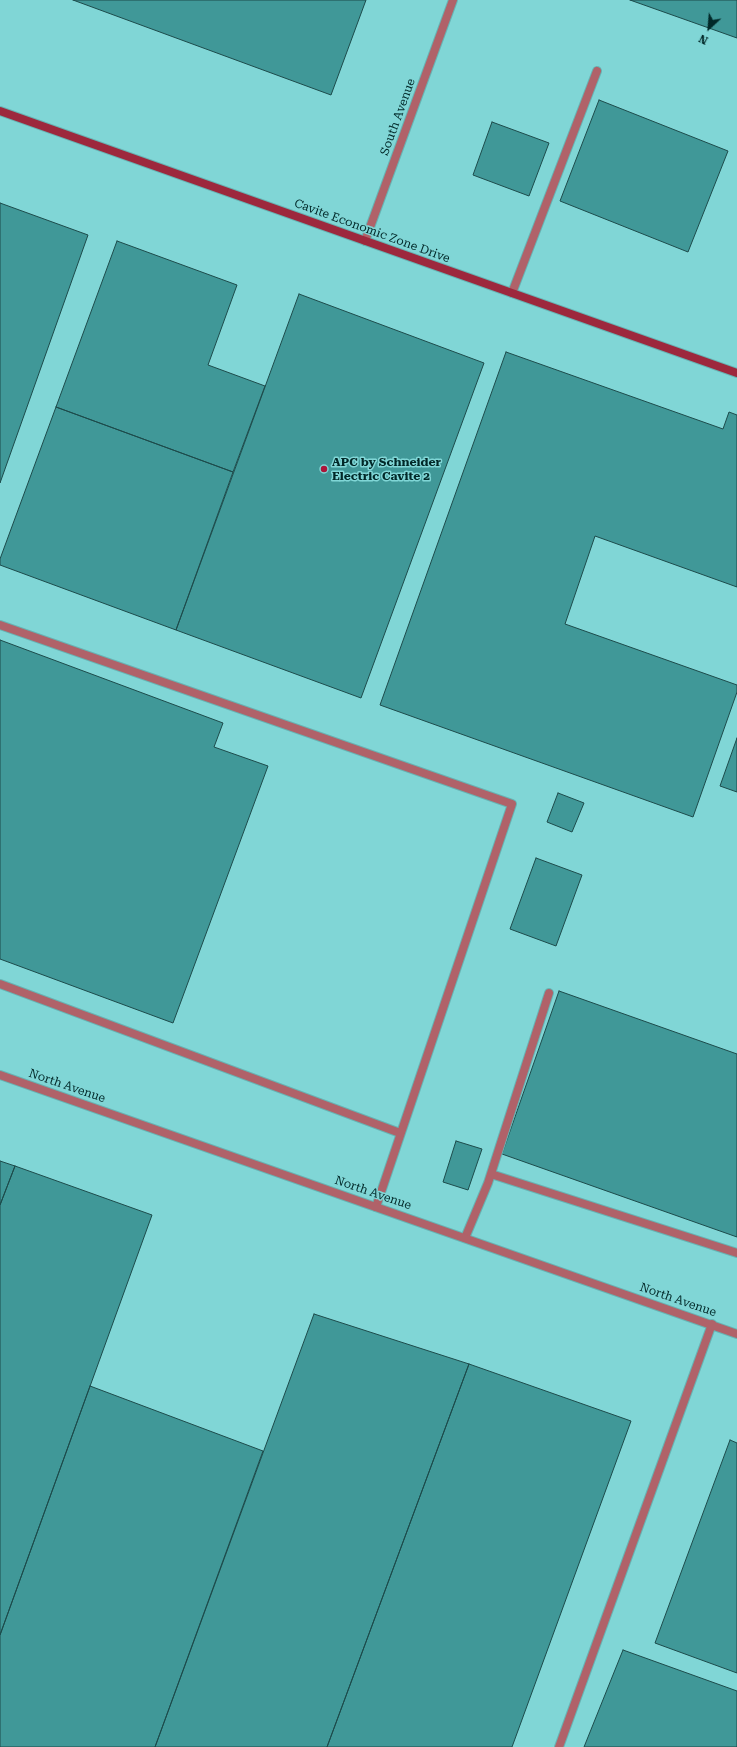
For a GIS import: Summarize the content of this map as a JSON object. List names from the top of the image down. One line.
{"streets":{"street":["South Avenue","Cavite Economic Zone Drive","North Avenue"]},"crossings":[["South Avenue","Cavite Economic Zone Drive"]],"places":["APC by Schneider Electric Cavite 2"],"north":"bottom left"}
